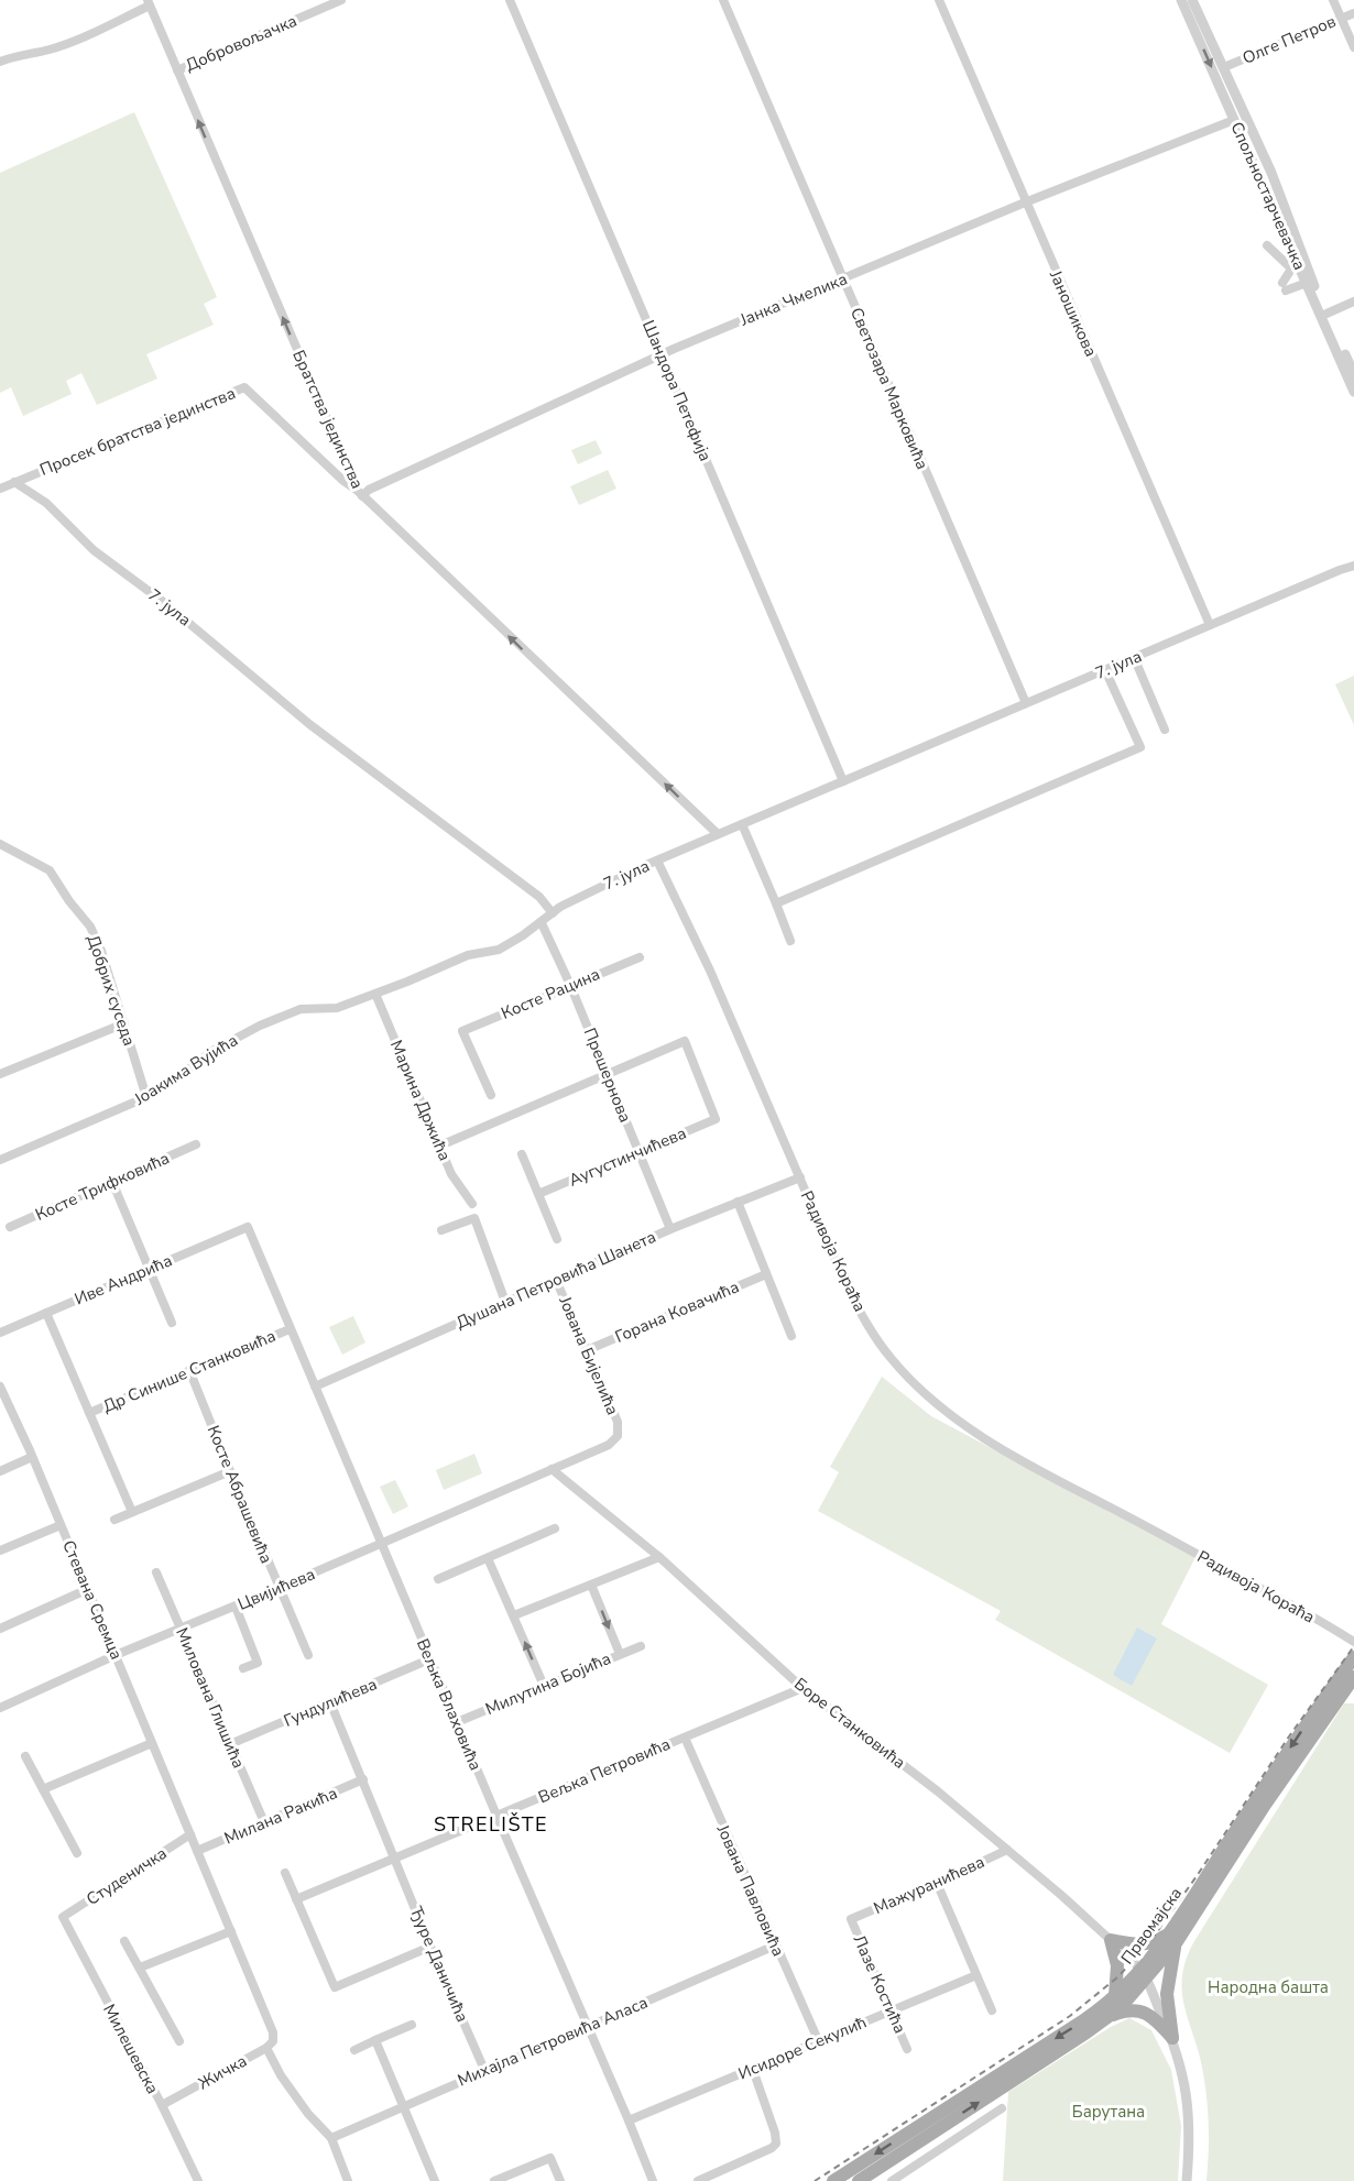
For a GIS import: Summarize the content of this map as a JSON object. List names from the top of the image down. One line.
{"streets":{"main road":["Првомајска"],"street":["Олге Петров","Добровољачка","Спољностарчевачка","Јанка Чмелика","Јаношикова","Светозара Марковића","Шандора Петефија","Братства јединства","Просек братства јединства","7. јула","Добрих суседа","Косте Рацина","Јоакима Вујића","Прешернова","Марина Држића","Аугустинчићева","Косте Трифковића","Радивоја Кораћа","Иве Андрића","Душана Петровића Шанета","Горана Ковачића","Јована Бијелића","Др Синише Станковића","Косте Абрашевића","Цвијићева","Стевана Сремца","Милутина Бојића","Милована Глишића","Гундулићева","Вељка Влаховића","Боре Станковића","Вељка Петровића","Милана Ракића","Студеничка","Мажуранићева","Јована Павловића","Ђуре Даничића","Лазе Костића","Михајла Петровића Аласа","Исидоре Секулић","Милешевска","Жичка"]},"crossings":[["Олге Петров","Спољностарчевачка"],["Добровољачка","Братства јединства"],["Спољностарчевачка","Јанка Чмелика"],["Јанка Чмелика","Јаношикова"],["Јанка Чмелика","Светозара Марковића"],["Јанка Чмелика","Шандора Петефија"],["Јанка Чмелика","Братства јединства"],["Јанка Чмелика","Просек братства јединства"],["Јаношикова","7. јула"],["Светозара Марковића","7. јула"],["Шандора Петефија","7. јула"],["Братства јединства","Просек братства јединства"],["Братства јединства","7. јула"],["Просек братства јединства","7. јула"],["7. јула","Јоакима Вујића"],["7. јула","Радивоја Кораћа"],["Добрих суседа","Јоакима Вујића"],["Косте Рацина","Прешернова"],["Јоакима Вујића","Прешернова"],["Јоакима Вујића","Марина Држића"],["Прешернова","Аугустинчићева"],["Прешернова","Душана Петровића Шанета"],["Радивоја Кораћа","Душана Петровића Шанета"],["Иве Андрића","Вељка Влаховића"],["Душана Петровића Шанета","Јована Бијелића"],["Душана Петровића Шанета","Вељка Влаховића"],["Горана Ковачића","Јована Бијелића"],["Јована Бијелића","Цвијићева"],["Јована Бијелића","Боре Станковића"],["Др Синише Станковића","Косте Абрашевића"],["Др Синише Станковића","Вељка Влаховића"],["Косте Абрашевића","Цвијићева"],["Цвијићева","Стевана Сремца"],["Цвијићева","Милована Глишића"],["Цвијићева","Вељка Влаховића"],["Цвијићева","Боре Станковића"],["Стевана Сремца","Милана Ракића"],["Стевана Сремца","Студеничка"],["Стевана Сремца","Жичка"],["Милутина Бојића","Вељка Влаховића"],["Милована Глишића","Гундулићева"],["Милована Глишића","Милана Ракића"],["Гундулићева","Вељка Влаховића"],["Гундулићева","Ђуре Даничића"],["Вељка Влаховића","Вељка Петровића"],["Вељка Влаховића","Михајла Петровића Аласа"],["Вељка Влаховића","Исидоре Секулић"],["Боре Станковића","Вељка Петровића"],["Боре Станковића","Мажуранићева"],["Боре Станковића","Првомајска"],["Вељка Петровића","Јована Павловића"],["Вељка Петровића","Ђуре Даничића"],["Милана Ракића","Ђуре Даничића"],["Студеничка","Милешевска"],["Мажуранићева","Лазе Костића"],["Јована Павловића","Михајла Петровића Аласа"],["Јована Павловића","Исидоре Секулић"],["Ђуре Даничића","Михајла Петровића Аласа"],["Лазе Костића","Исидоре Секулић"],["Милешевска","Жичка"]],"one_way":["Братства јединства"],"districts":["STRELIŠTE"],"parks":["Народна башта","Барутана"]}
